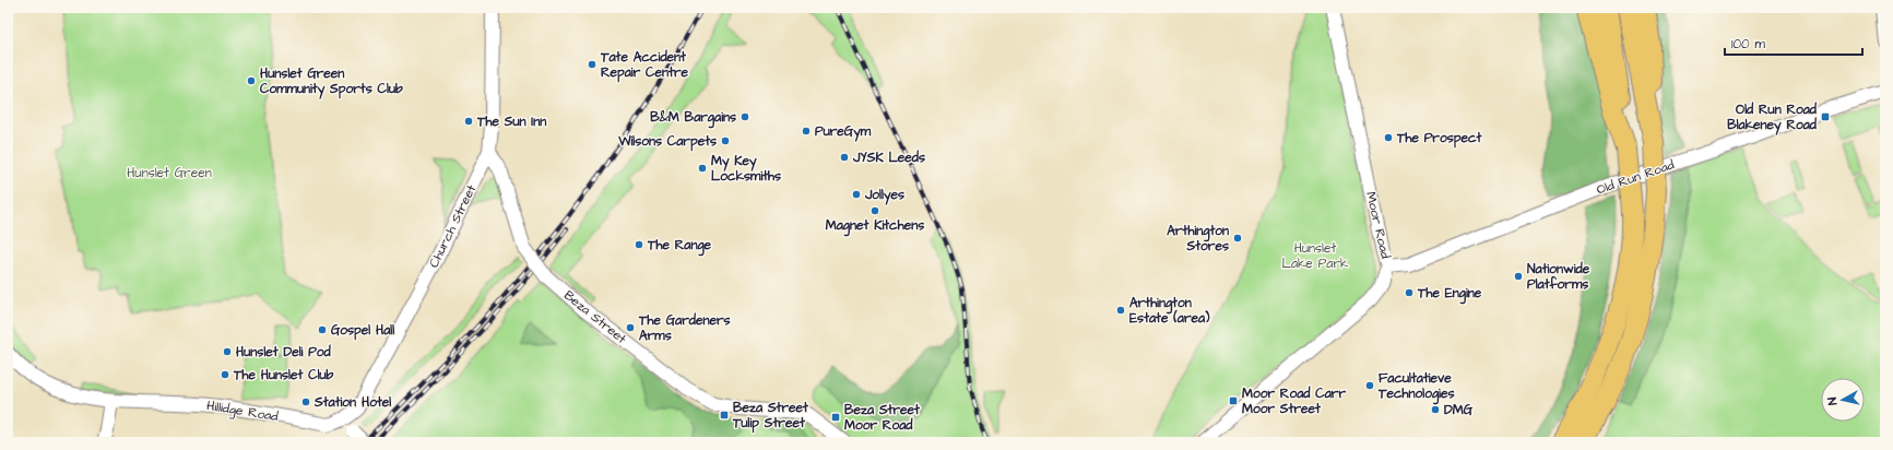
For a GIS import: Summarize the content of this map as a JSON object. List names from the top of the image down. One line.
{"streets":{"street":["Old Run Road","Moor Road","Church Street","Beza Street","Hillidge Road"]},"crossings":[["Old Run Road","Moor Road"],["Church Street","Beza Street"],["Church Street","Hillidge Road"]],"parks":["Hunslet Green","Hunslet Lake Park"],"places":{"other":["Tate Accident Repair Centre","Hunslet Green Community Sports Club","B&M Bargains","The Sun Inn","PureGym","The Prospect","Wilsons Carpets","JYSK Leeds","My Key Locksmiths","Jollyes","Magnet Kitchens","Arthington Stores","The Range","Nationwide Platforms","The Engine","Arthington Estate (area)","The Gardeners Arms","Gospel Hall","Hunslet Deli Pod","The Hunslet Club","Facultatieve Technologies","Station Hotel","DMG"],"transit":["Old Run Road Blakeney Road","Moor Road Carr Moor Street","Beza Street Tulip Street","Beza Street Moor Road"]},"scale_bar":"100 m","north":"left"}
